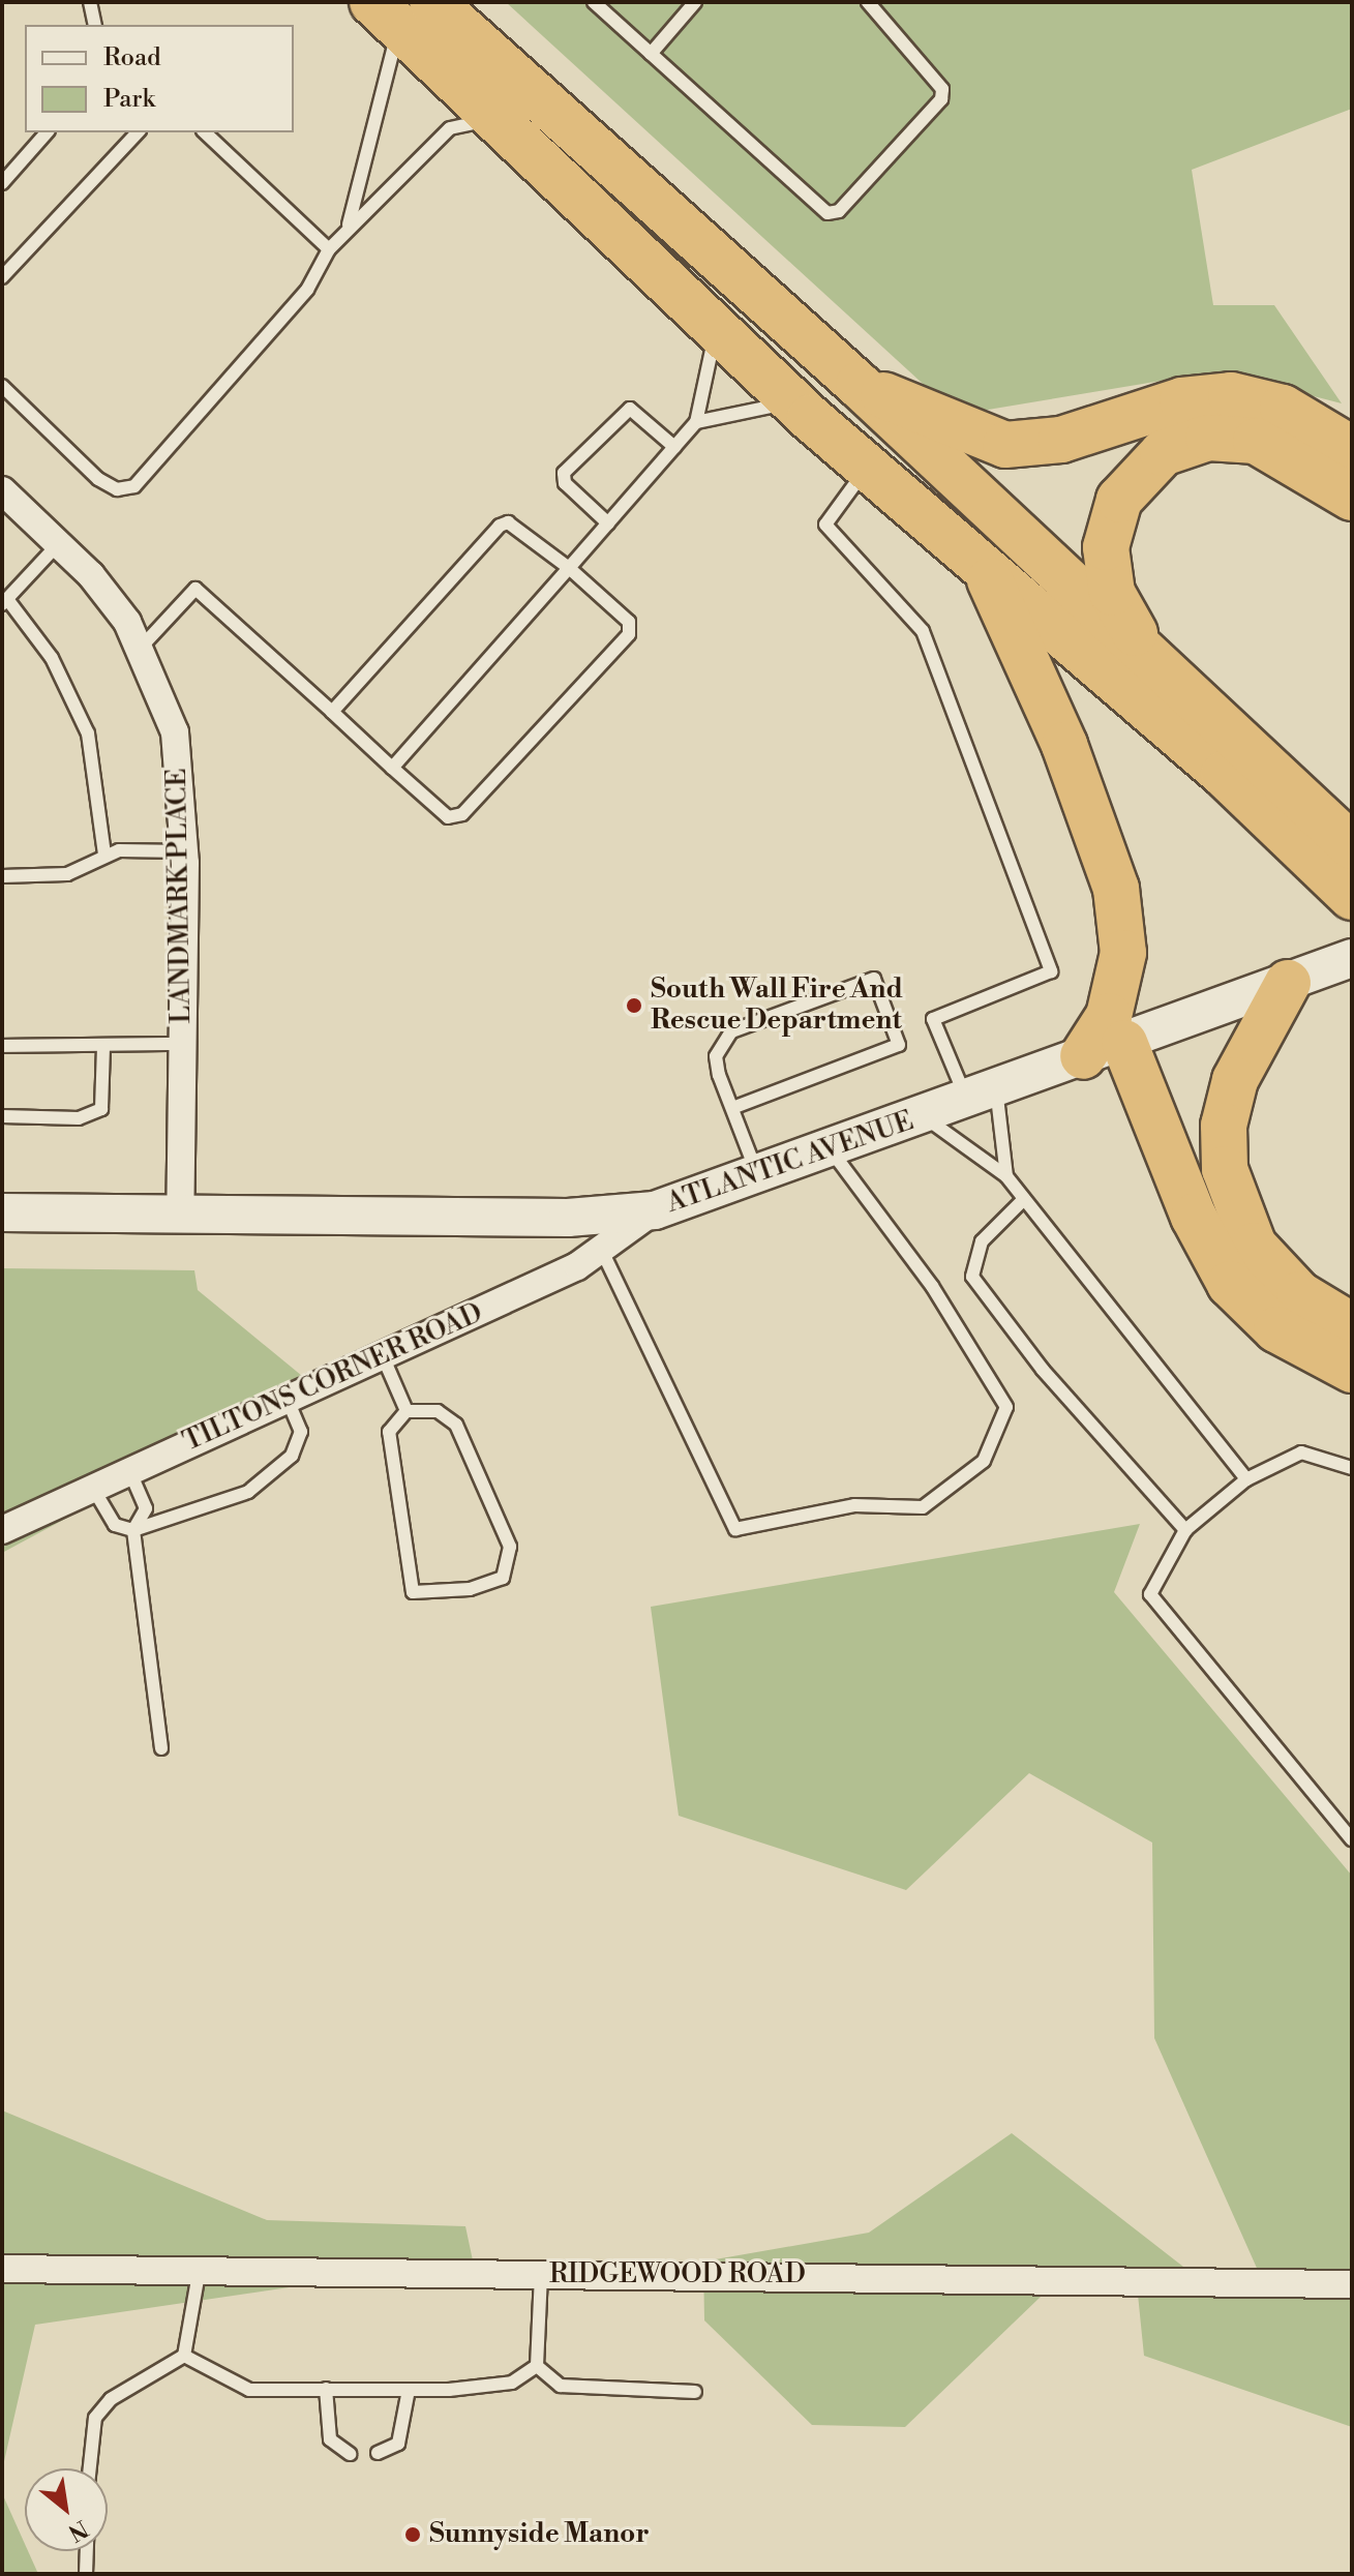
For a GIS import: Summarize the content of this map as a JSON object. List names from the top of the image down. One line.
{"streets":{"main road":["ATLANTIC AVENUE"],"street":["LANDMARK PLACE","TILTONS CORNER ROAD","RIDGEWOOD ROAD"]},"crossings":[["LANDMARK PLACE","ATLANTIC AVENUE"],["ATLANTIC AVENUE","TILTONS CORNER ROAD"]],"places":["South Wall Fire And Rescue Department","Sunnyside Manor"],"legend":["Road","Park"],"north":"bottom right"}
